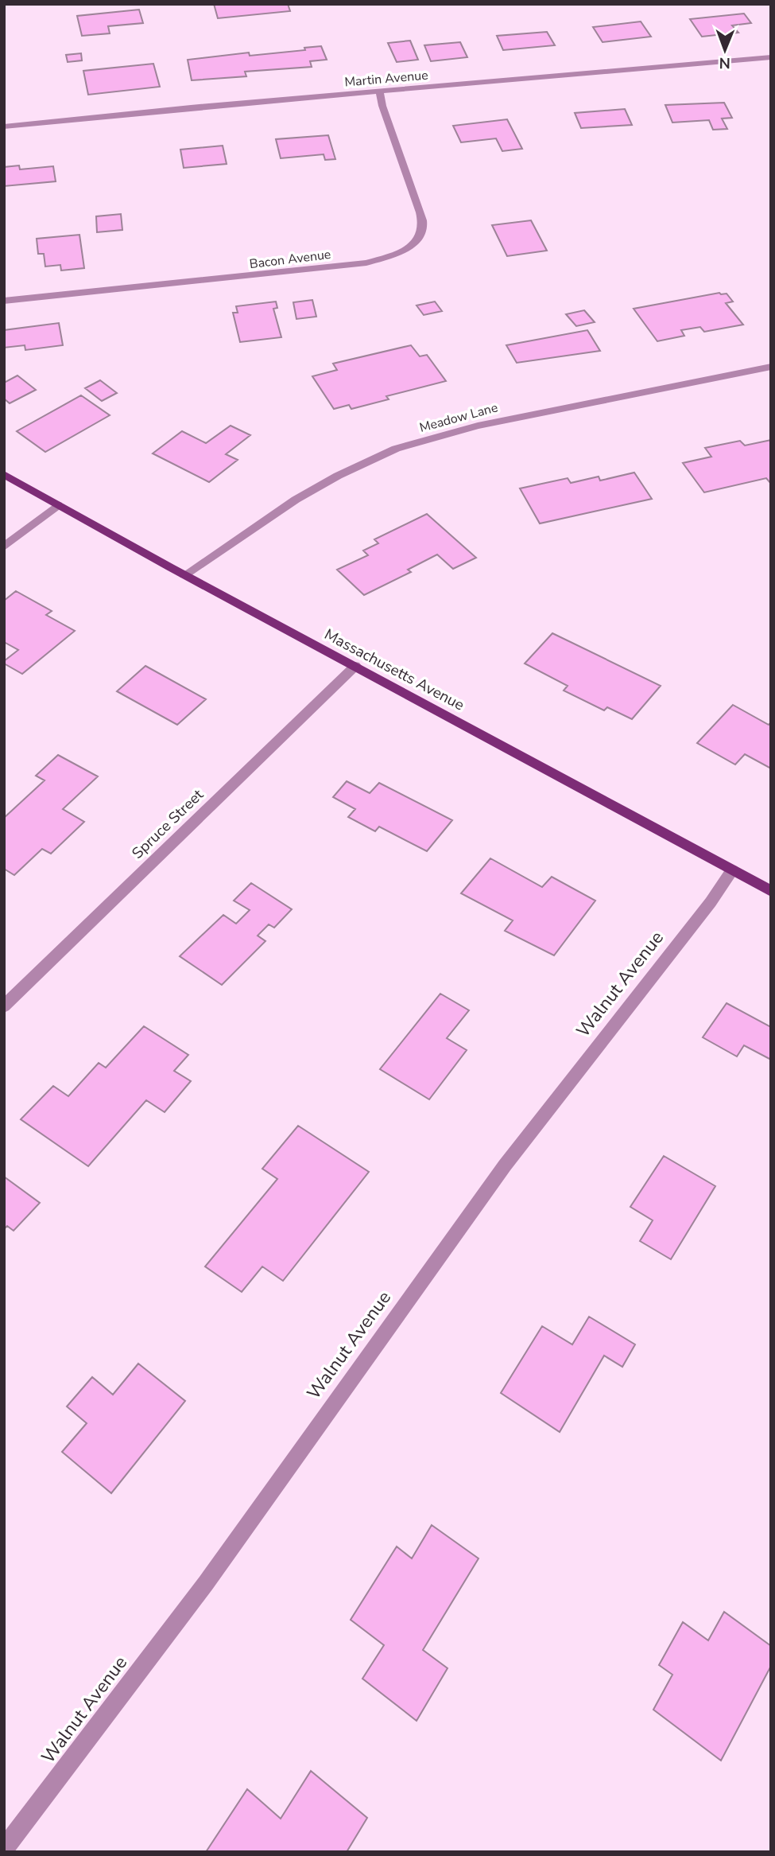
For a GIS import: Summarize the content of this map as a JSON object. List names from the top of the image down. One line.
{"streets":{"main road":["Massachusetts Avenue"],"street":["Martin Avenue","Bacon Avenue","Meadow Lane","Spruce Street","Walnut Avenue"]},"crossings":[["Martin Avenue","Bacon Avenue"],["Meadow Lane","Massachusetts Avenue"],["Massachusetts Avenue","Spruce Street"],["Massachusetts Avenue","Walnut Avenue"]],"north":"bottom"}
